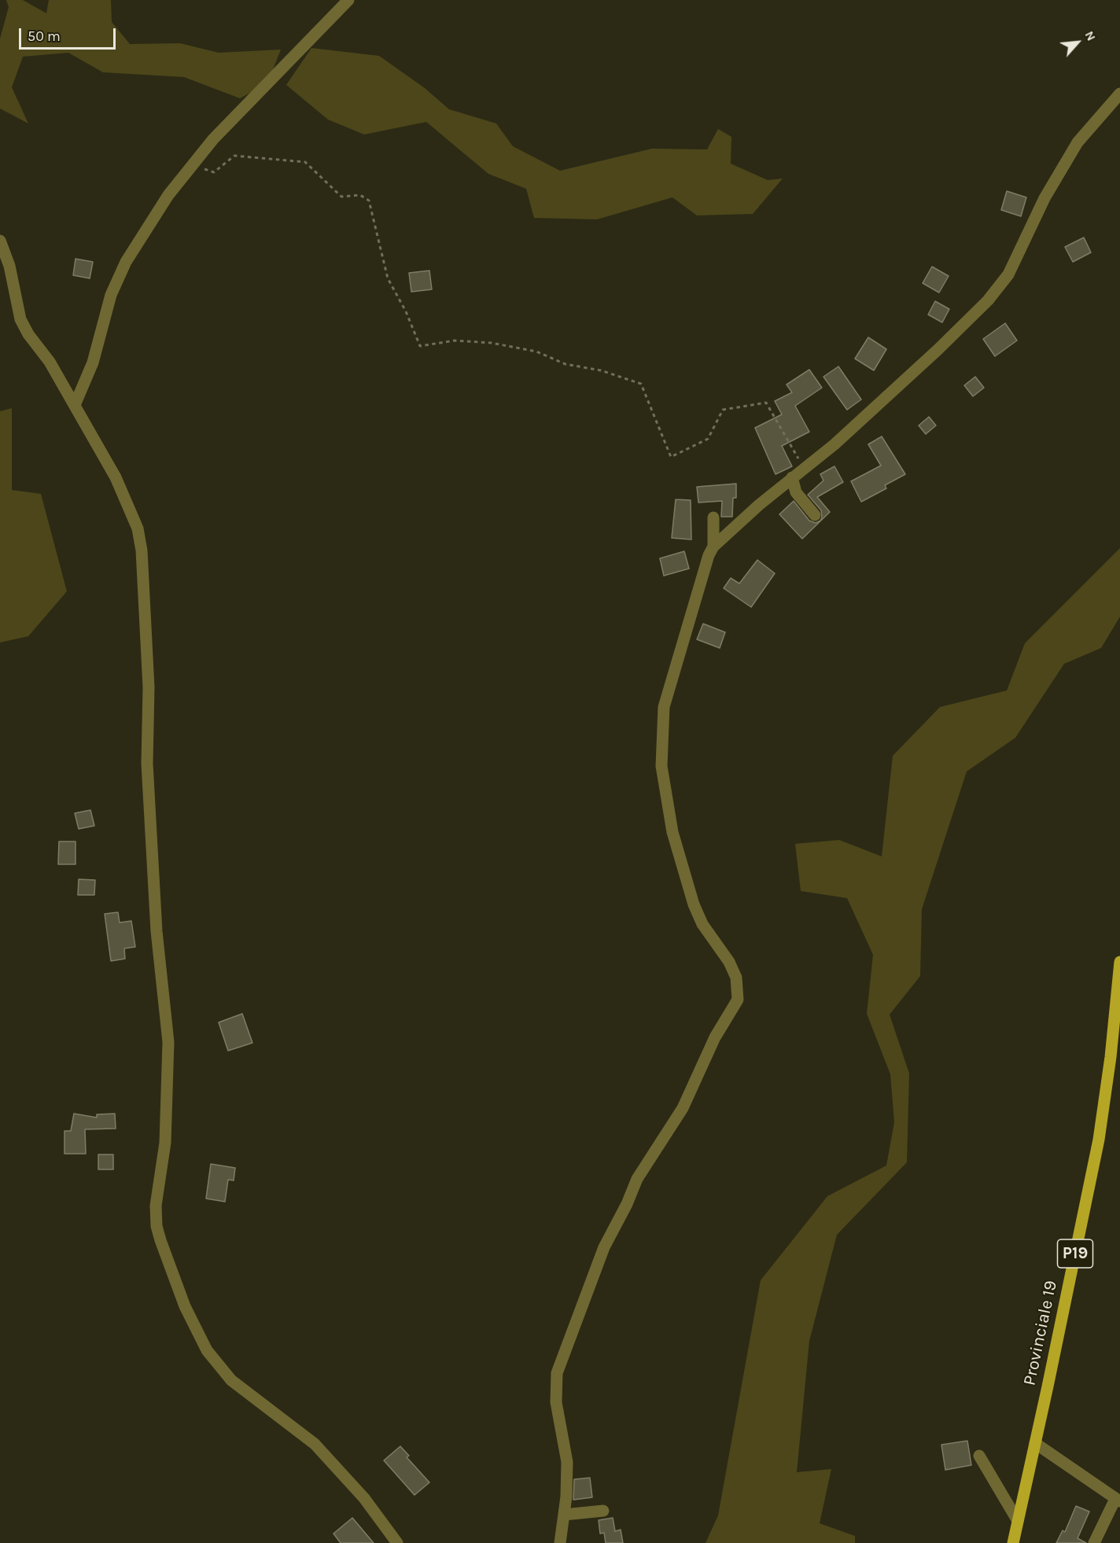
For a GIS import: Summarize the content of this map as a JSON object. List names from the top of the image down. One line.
{"streets":{"main road":["P19","Provinciale 19"]},"scale_bar":"50 m","north":"top right"}
